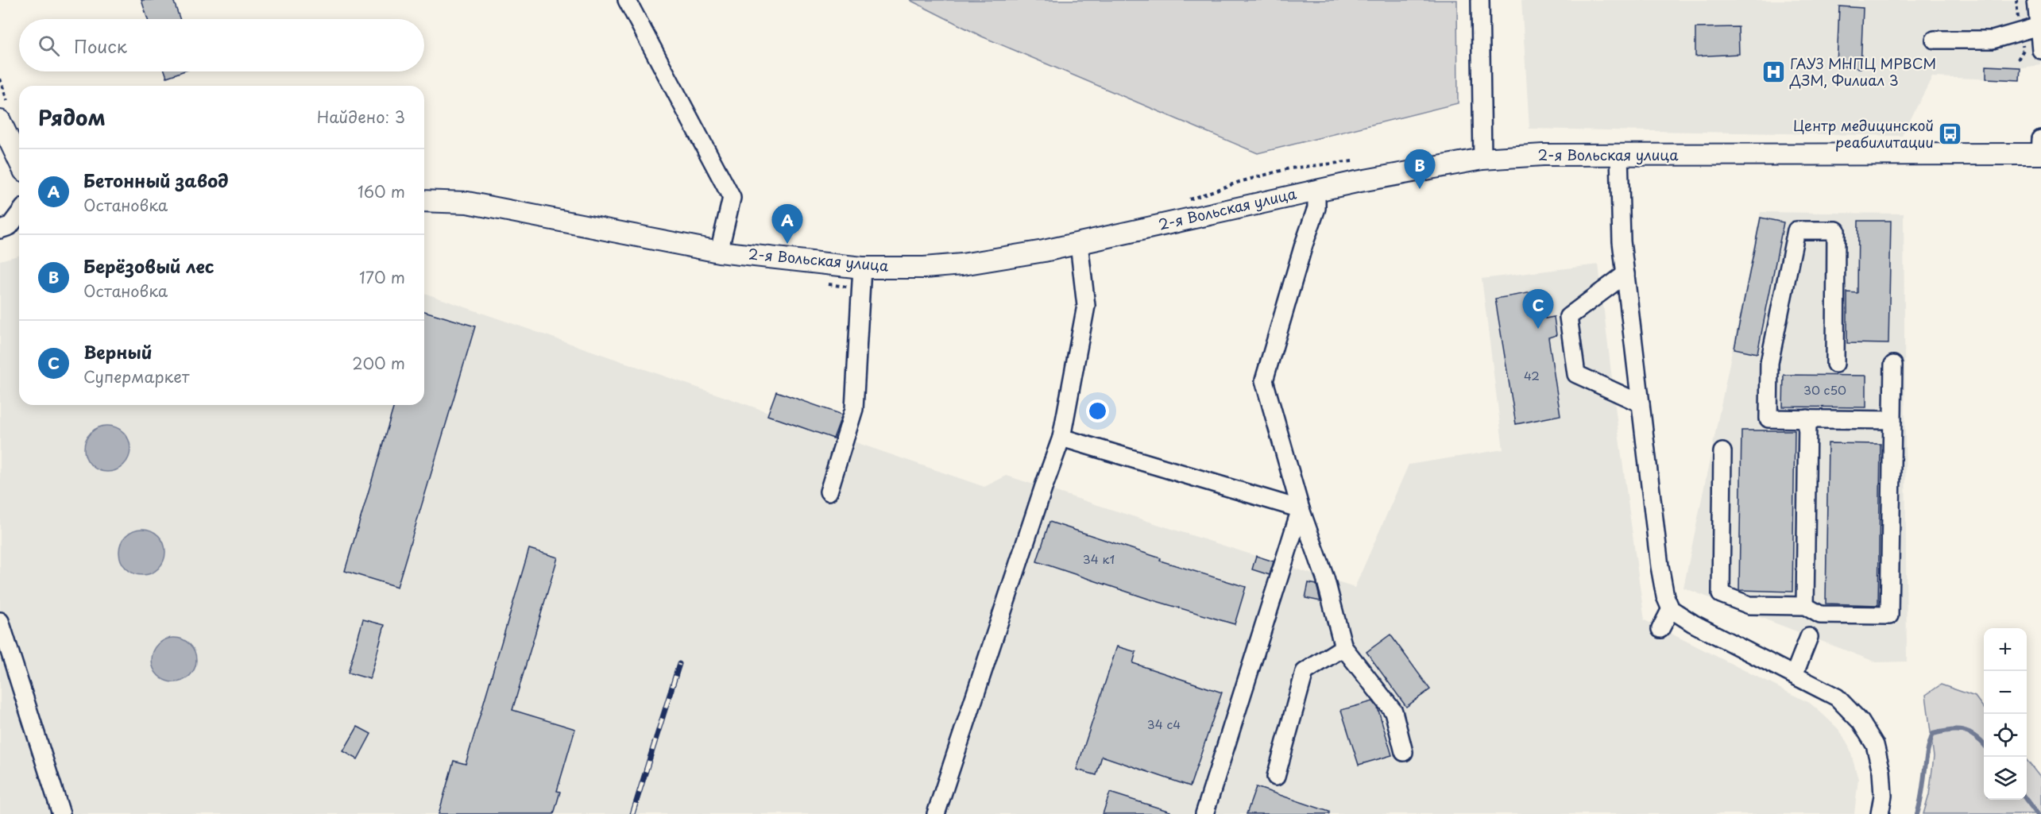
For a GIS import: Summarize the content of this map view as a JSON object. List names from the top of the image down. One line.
{"streets":{"main road":["2-я Вольская улица"]},"places":{"hospital":["ГАУЗ МНПЦ МРВСМ ДЗМ, Филиал 3"],"bus stop":["Центр медицинской реабилитации"]},"house_numbers":["42","30 с50","34 к1","34 с4"],"page":{"search":"Поиск","heading":["Рядом","Найдено: 3"],"list":[{"mark":"A","name":"Бетонный завод","note":"Остановка","value":"160 m"},{"mark":"B","name":"Берёзовый лес","note":"Остановка","value":"170 m"},{"mark":"C","name":"Верный","note":"Супермаркет","value":"200 m"}],"pins":["B","A","C"],"map_buttons":["+","−"]}}
